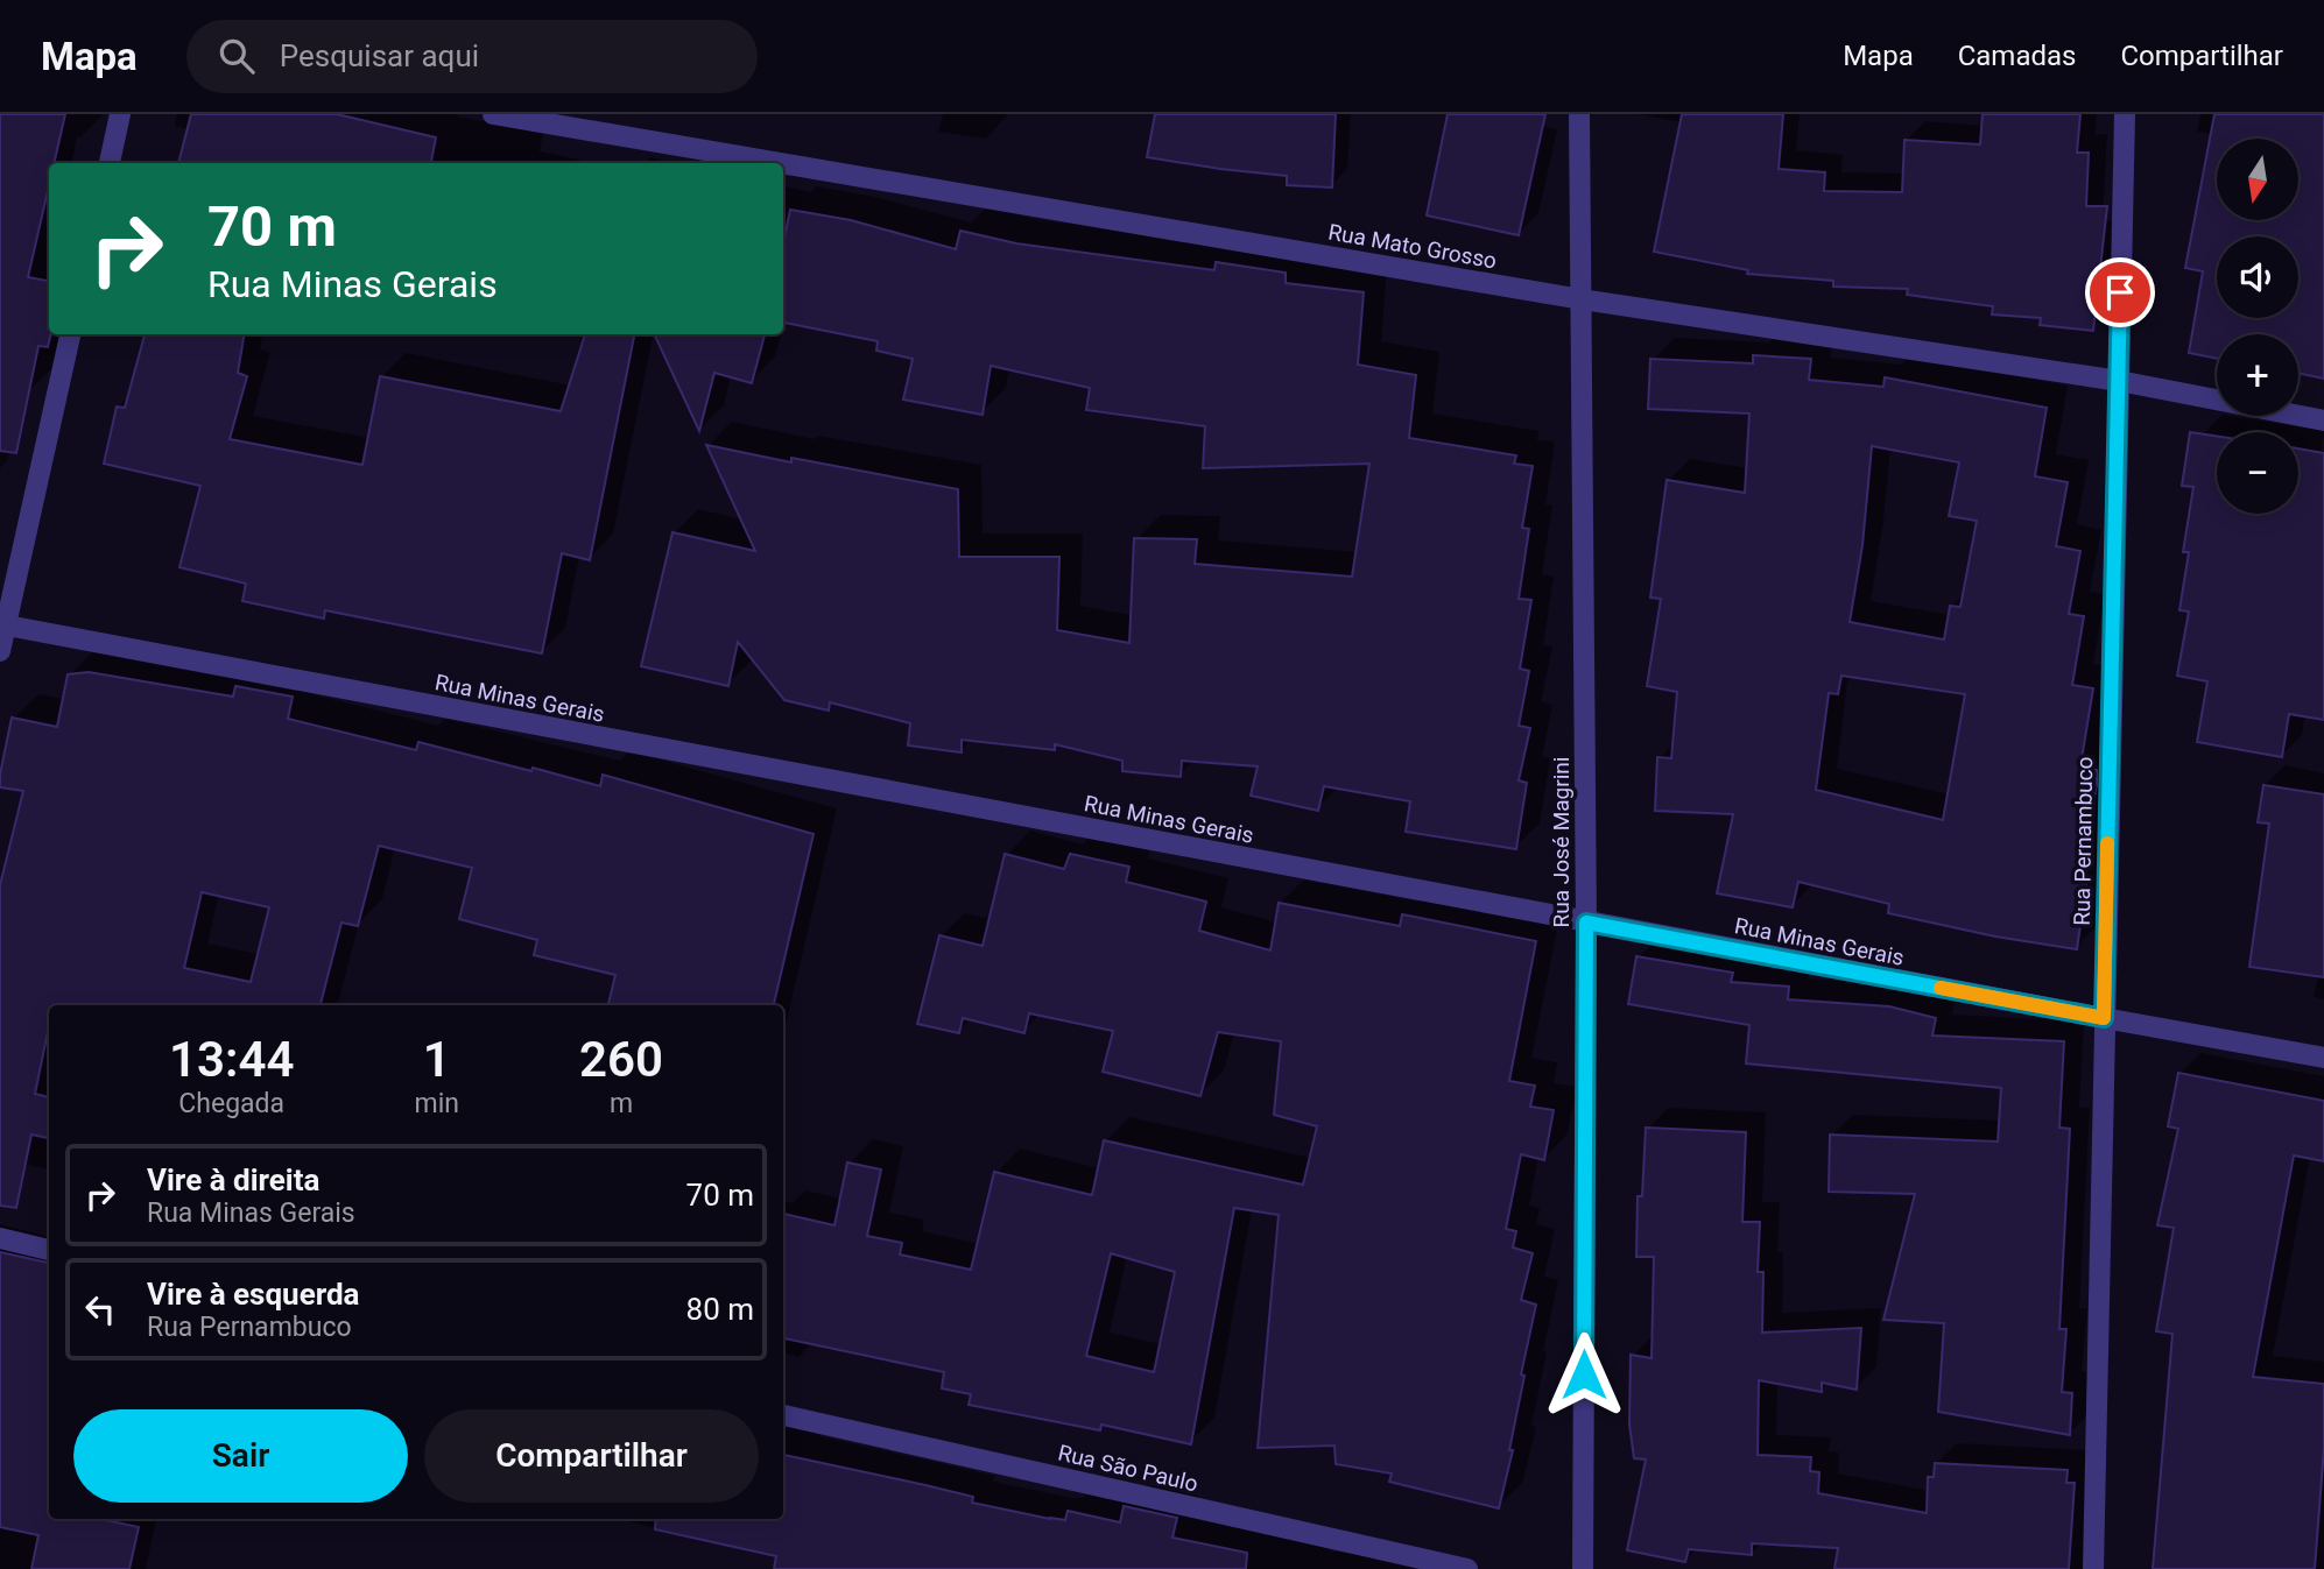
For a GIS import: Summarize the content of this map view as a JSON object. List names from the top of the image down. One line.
{"streets":{"street":["Rua Mato Grosso","Rua Minas Gerais","Rua Pernambuco","Rua José Magrini","Rua São Paulo"]},"crossings":[["Rua Mato Grosso","Rua Pernambuco"],["Rua Mato Grosso","Rua José Magrini"],["Rua Minas Gerais","Rua Pernambuco"],["Rua Minas Gerais","Rua José Magrini"]],"north":"bottom","page":{"header":"Mapa","search":"Pesquisar aqui","nav":["Mapa","Camadas","Compartilhar"],"map_buttons":["+","−"],"turn":["70 m","Rua Minas Gerais"],"eta":["13:44","Chegada","1","min","260","m"],"list":[{"name":"Vire à direita","note":"Rua Minas Gerais","value":"70 m"},{"name":"Vire à esquerda","note":"Rua Pernambuco","value":"80 m"}],"buttons":["Sair","Compartilhar"]}}
